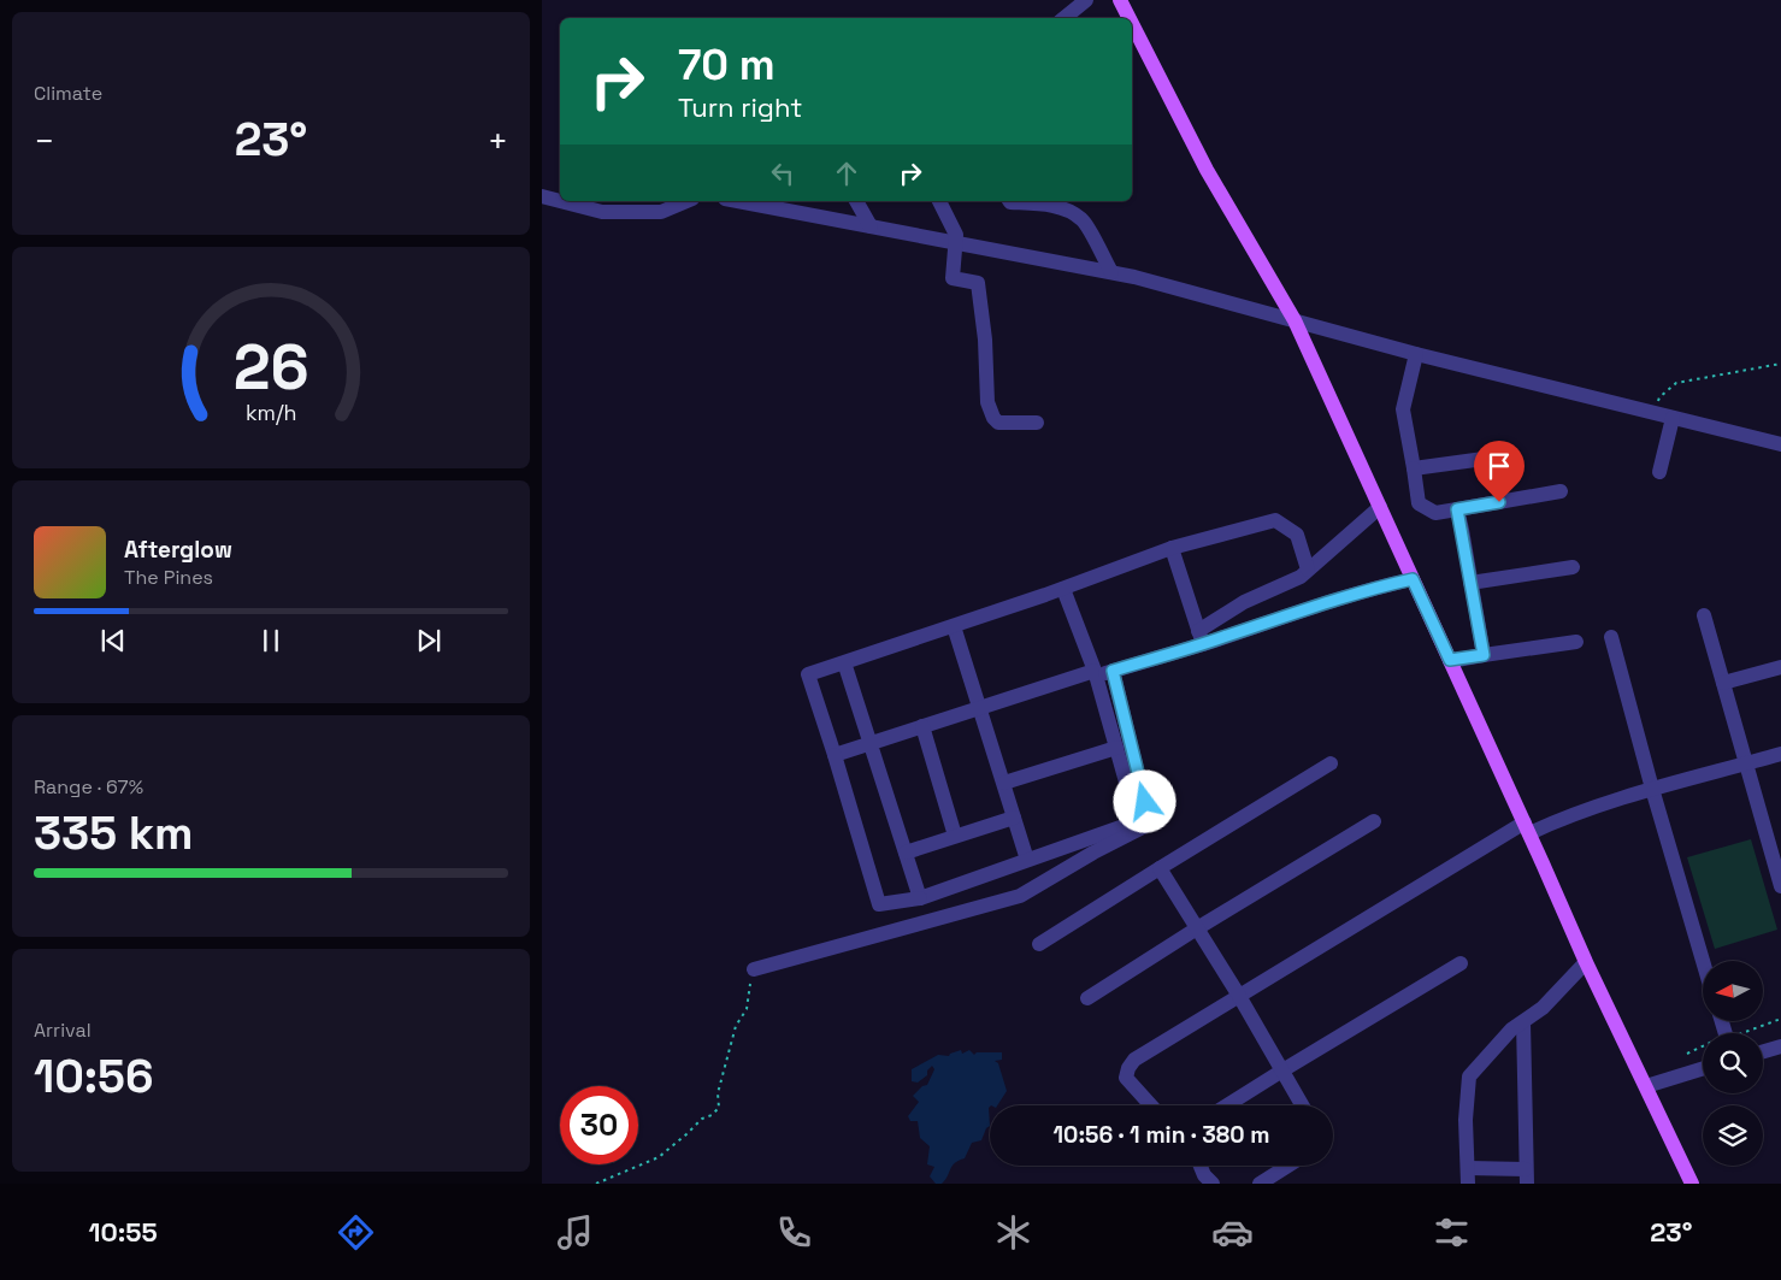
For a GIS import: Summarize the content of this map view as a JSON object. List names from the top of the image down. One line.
{"north":"left","page":{"tile":["Climate",["Range · 67%","335 km"],["Arrival","10:56"]],"turn":["70 m","Turn right"],"heat":["−","23°","+"],"song":["Afterglow","The Pines"],"limit":"30","trip":"10:56 · 1 min · 380 m","tabs":["10:55","23°"],"gauge":["26","km/h"]}}
